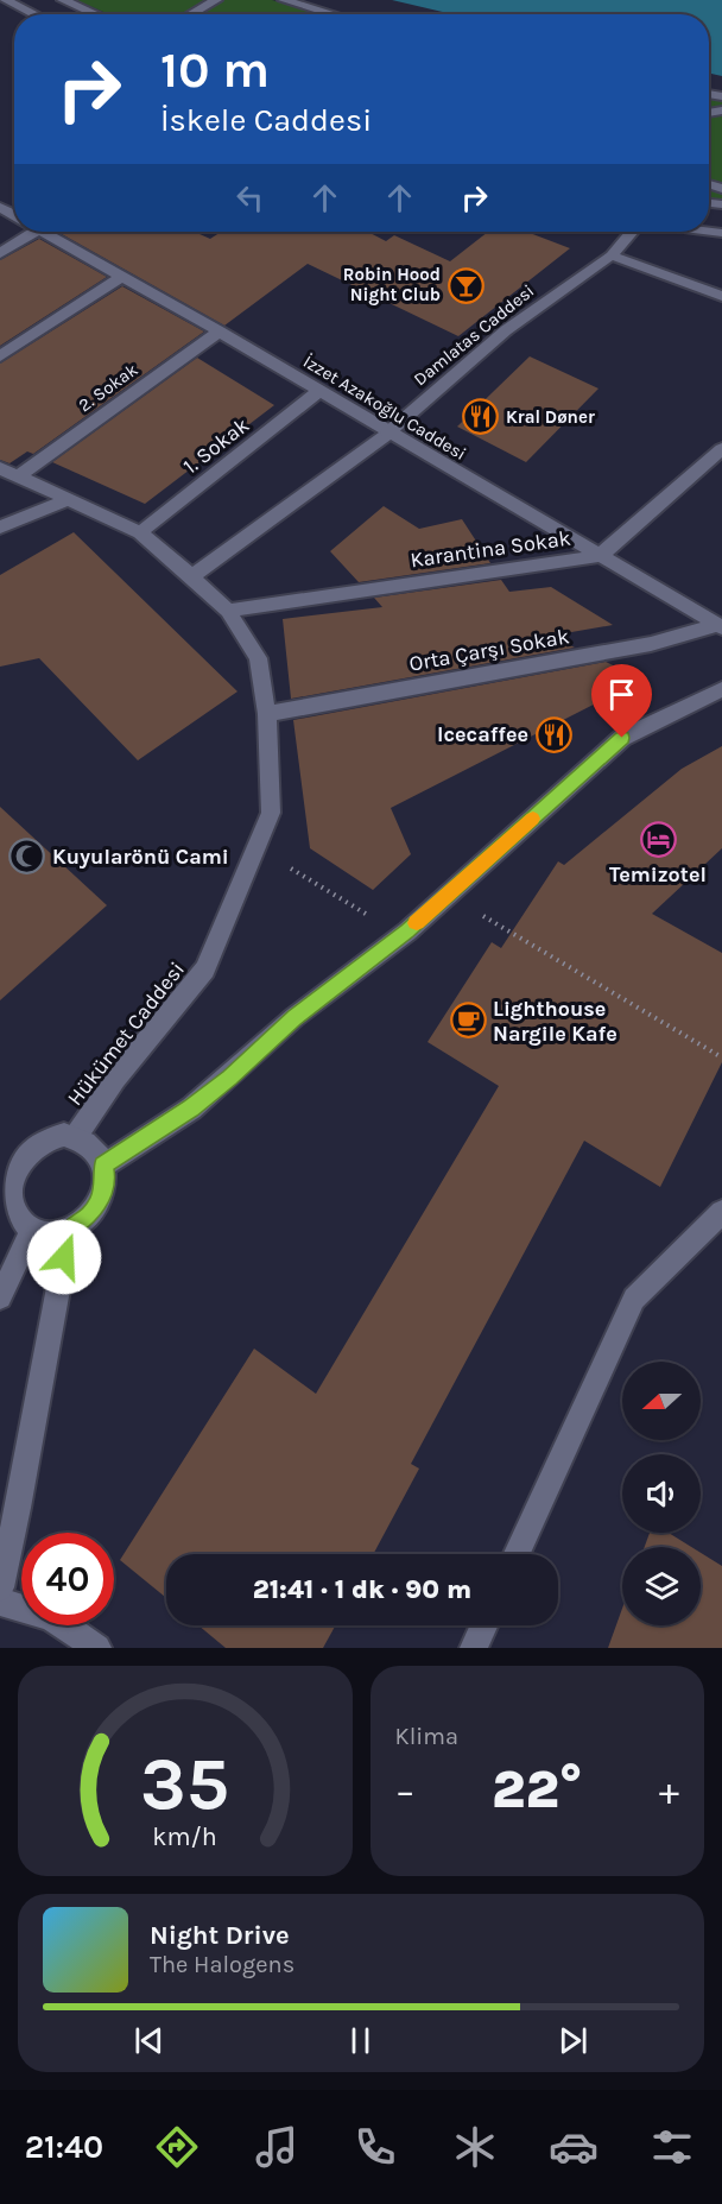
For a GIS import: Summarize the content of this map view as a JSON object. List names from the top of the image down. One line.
{"streets":{"street":["Damlatas Caddesi","2. Sokak","İzzet Azakoğlu Caddesi","1. Sokak","Karantina Sokak","Orta Çarşı Sokak","Hükümet Caddesi"]},"crossings":[["Damlatas Caddesi","İzzet Azakoğlu Caddesi"],["Damlatas Caddesi","Hükümet Caddesi"],["2. Sokak","İzzet Azakoğlu Caddesi"],["2. Sokak","Hükümet Caddesi"],["İzzet Azakoğlu Caddesi","1. Sokak"],["İzzet Azakoğlu Caddesi","Karantina Sokak"],["İzzet Azakoğlu Caddesi","Orta Çarşı Sokak"],["1. Sokak","Hükümet Caddesi"],["Karantina Sokak","Hükümet Caddesi"],["Orta Çarşı Sokak","Hükümet Caddesi"]],"places":{"bar":["Robin Hood Night Club"],"restaurant":["Kral Døner","Icecaffee"],"hotel":["Temizotel"],"mosque":["Kuyularönü Cami"],"cafe":["Lighthouse Nargile Kafe"]},"north":"left","page":{"turn":["10 m","İskele Caddesi"],"limit":"40","trip":"21:41 · 1 dk · 90 m","tile":"Klima","heat":["−","22°","+"],"song":["Night Drive","The Halogens"],"tabs":"21:40","gauge":["35","km/h"]}}
